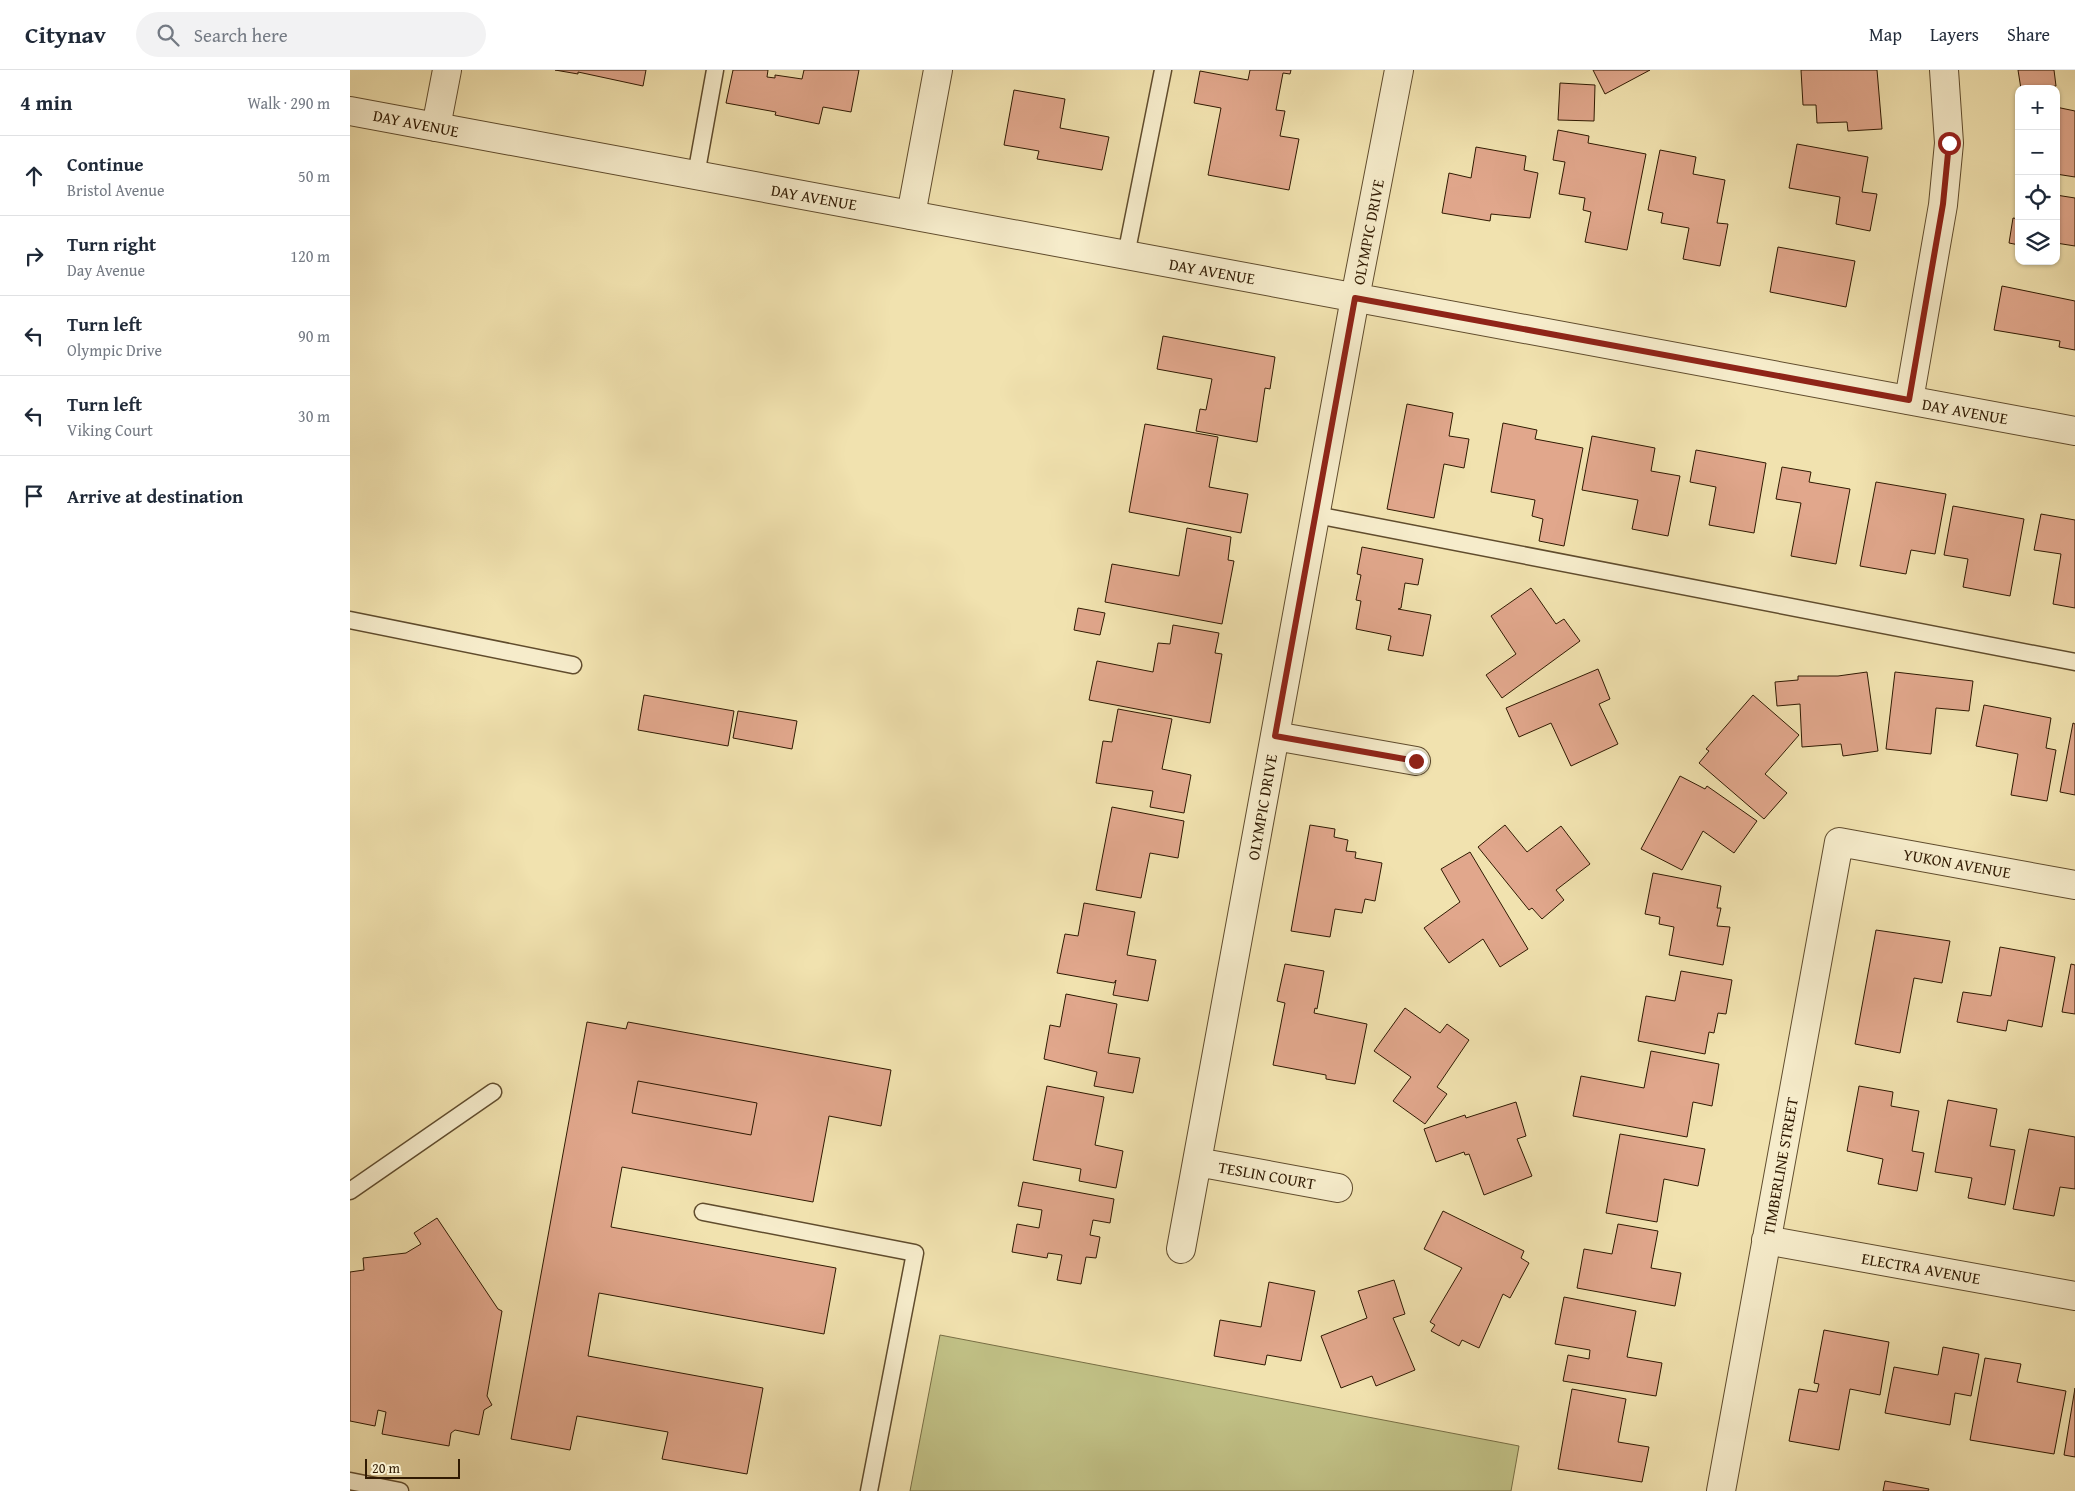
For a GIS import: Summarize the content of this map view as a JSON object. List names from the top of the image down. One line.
{"streets":{"street":["DAY AVENUE","OLYMPIC DRIVE","YUKON AVENUE","TIMBERLINE STREET","TESLIN COURT","ELECTRA AVENUE"]},"crossings":[["DAY AVENUE","OLYMPIC DRIVE"],["OLYMPIC DRIVE","TESLIN COURT"],["YUKON AVENUE","TIMBERLINE STREET"],["TIMBERLINE STREET","ELECTRA AVENUE"]],"scale_bar":"20 m","page":{"header":"Citynav","search":"Search here","nav":["Map","Layers","Share"],"heading":["4 min","Walk · 290 m"],"map_buttons":["+","−"],"list":[["Continue","Bristol Avenue","50 m"],["Turn right","Day Avenue","120 m"],["Turn left","Olympic Drive","90 m"],["Turn left","Viking Court","30 m"],"Arrive at destination"],"scale":"20 m"}}
